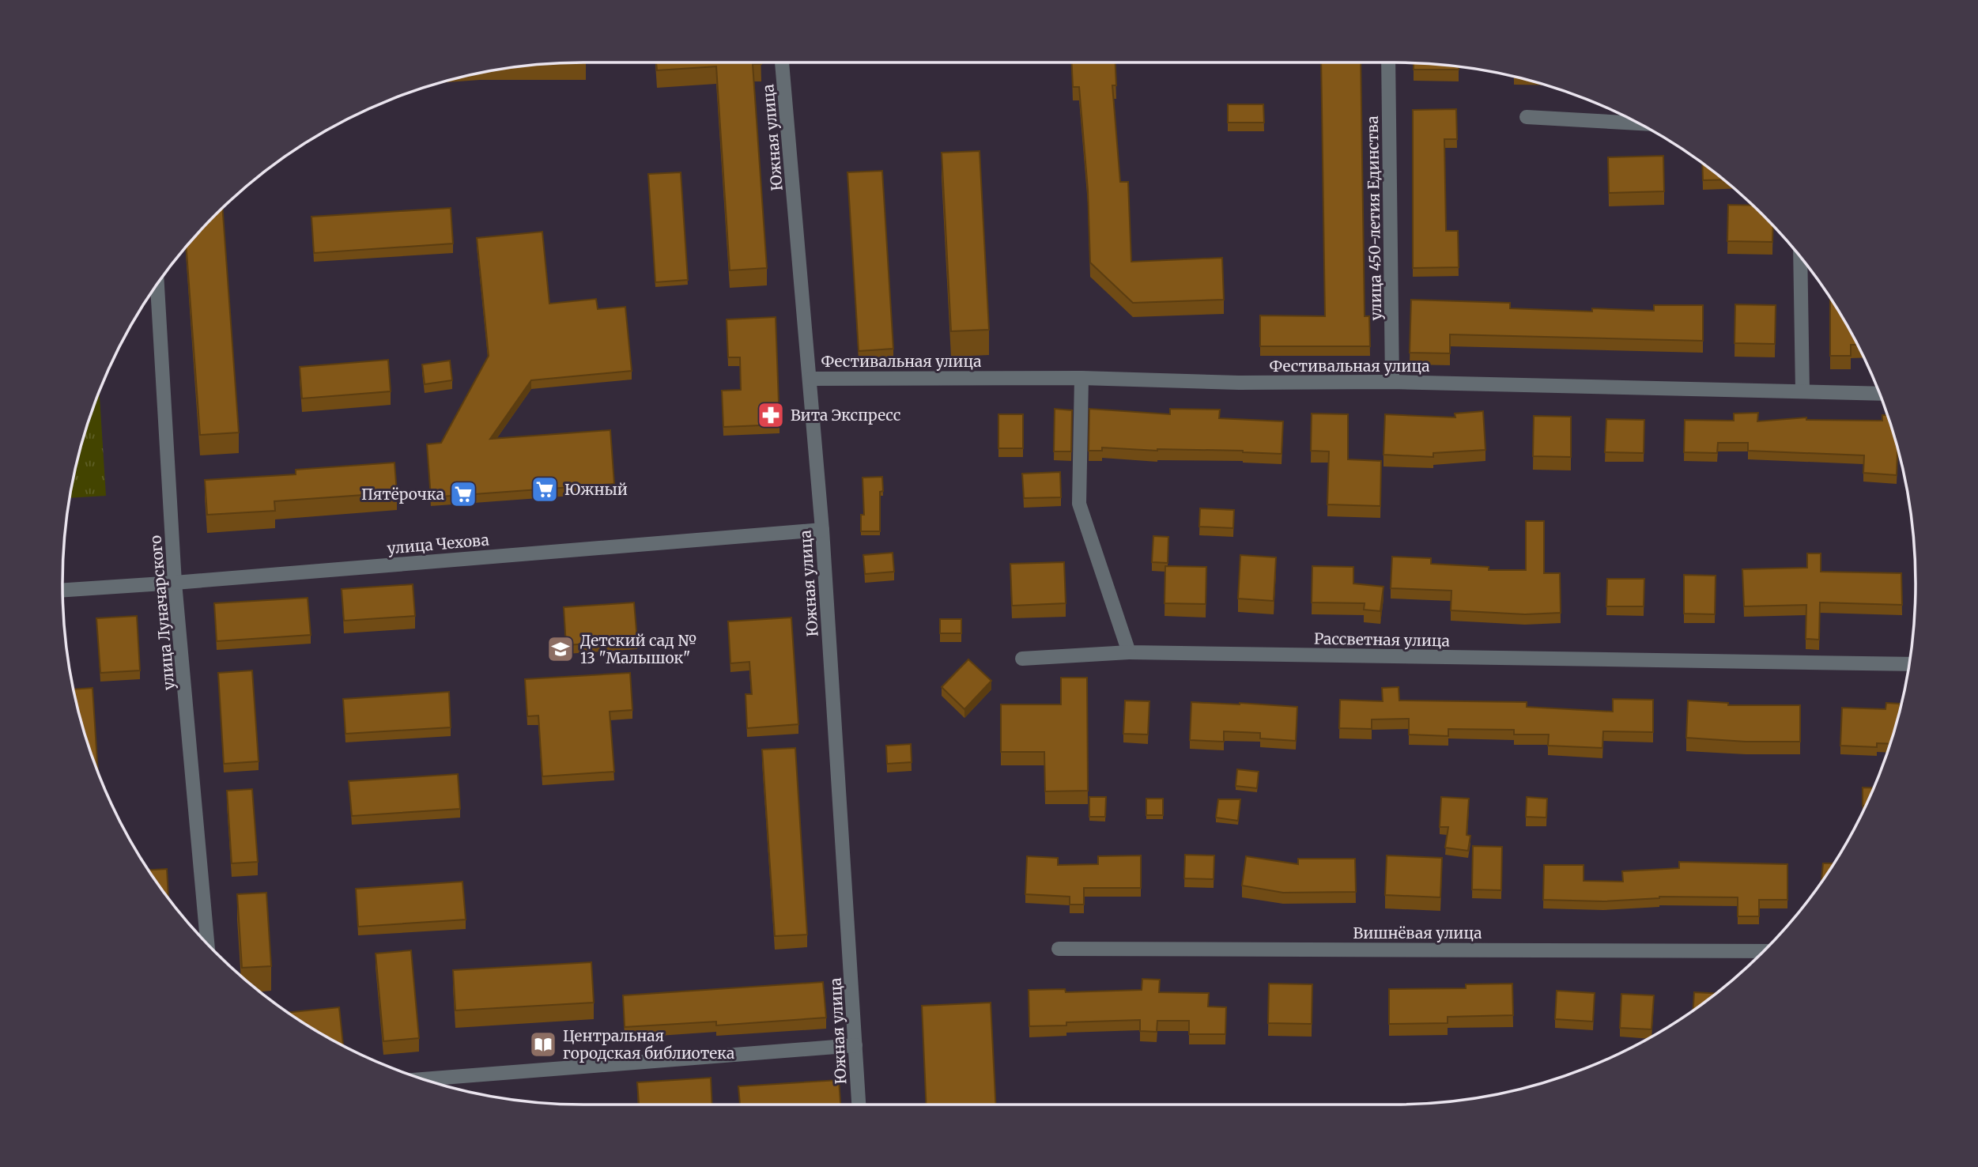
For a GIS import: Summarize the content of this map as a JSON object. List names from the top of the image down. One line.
{"streets":{"street":["Южная улица","улица 450-летия Единства","Фестивальная улица","улица Чехова","улица Луначарского","Рассветная улица","Вишнёвая улица"]},"crossings":[["Южная улица","Фестивальная улица"],["Южная улица","улица Чехова"],["улица 450-летия Единства","Фестивальная улица"],["улица Чехова","улица Луначарского"]],"places":{"pharmacy":["Вита Экспресс"],"supermarket":["Южный","Пятёрочка"],"school or university":["Детский сад № 13 \"Малышок\""],"library":["Центральная городская библиотека"]}}
